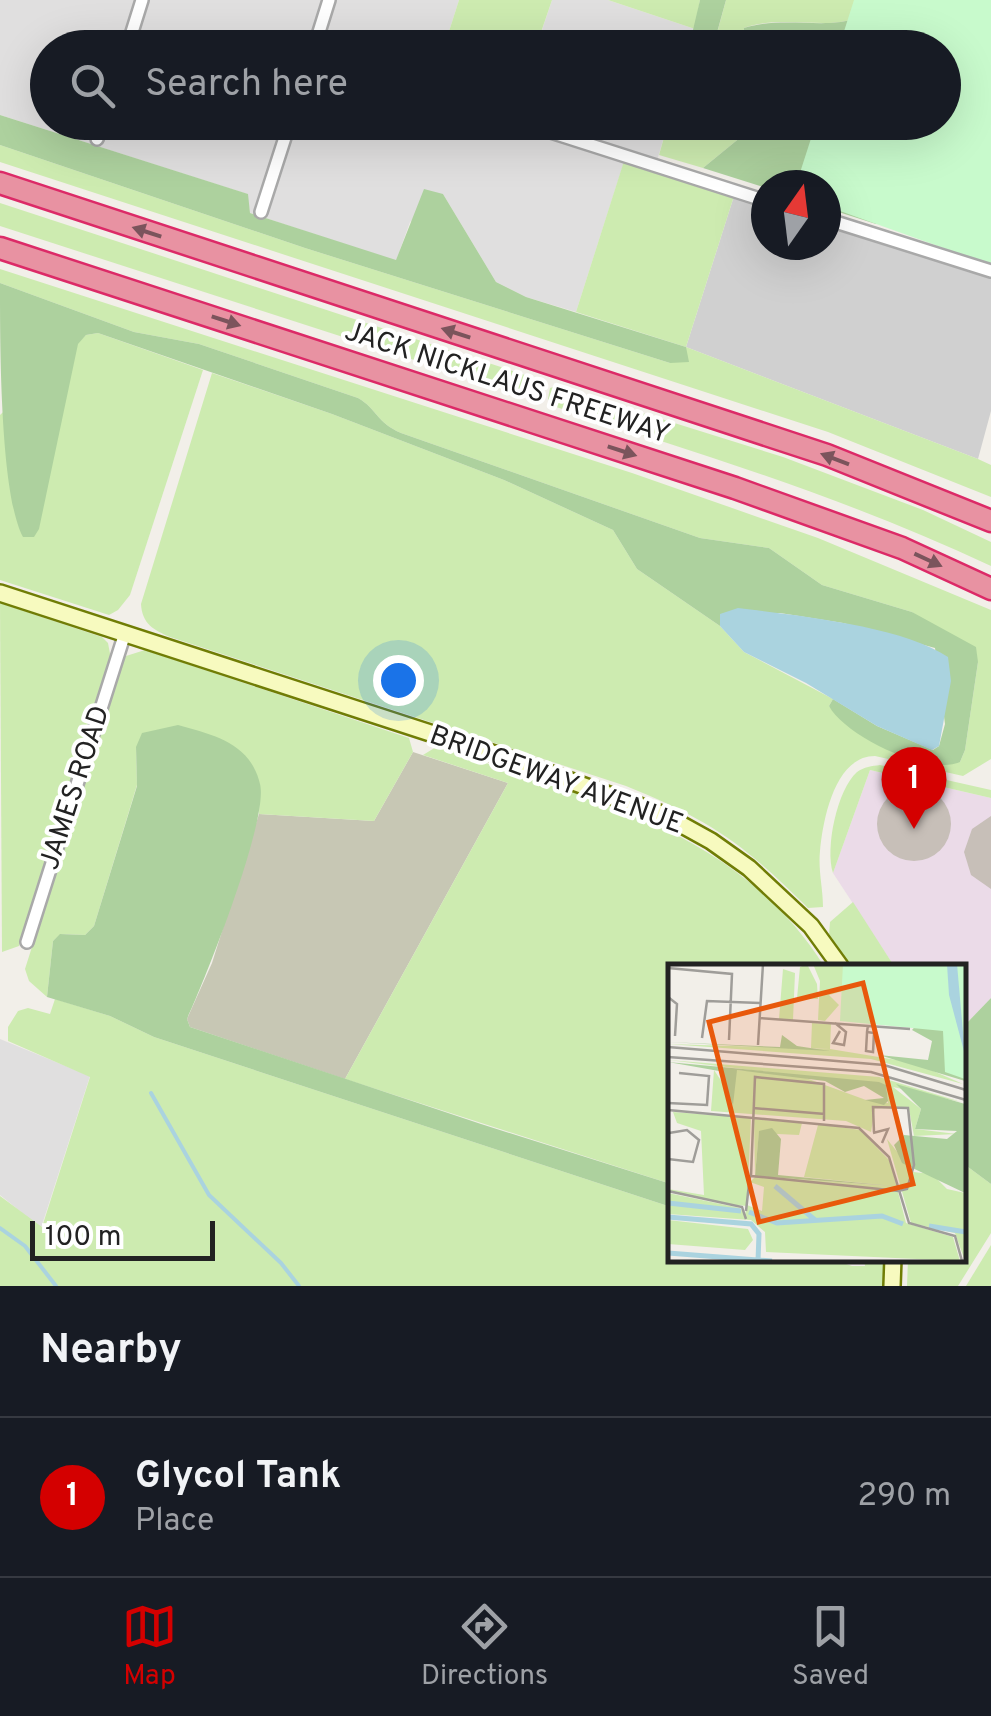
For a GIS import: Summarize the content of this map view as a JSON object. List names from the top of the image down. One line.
{"streets":{"highway":["JACK NICKLAUS FREEWAY"],"street":["BRIDGEWAY AVENUE","JAMES ROAD"]},"crossings":[["BRIDGEWAY AVENUE","JAMES ROAD"]],"scale_bar":"100 m","north":"top","page":{"search":"Search here","pins":"1","scale":"100 m","heading":"Nearby","list":[{"mark":"1","name":"Glycol Tank","note":"Place","value":"290 m"}],"nav":["Map","Directions","Saved"]}}
